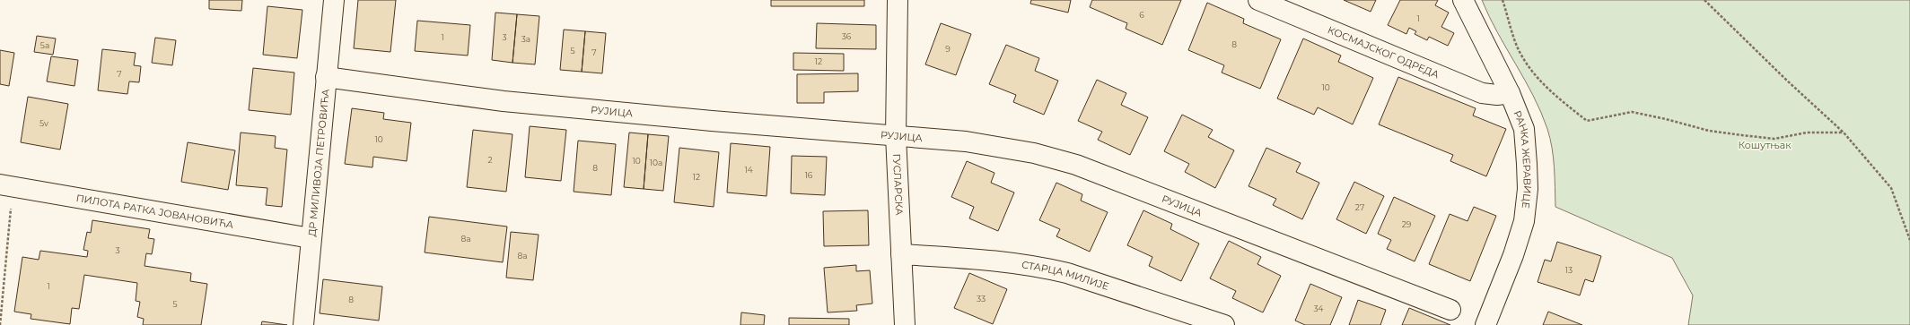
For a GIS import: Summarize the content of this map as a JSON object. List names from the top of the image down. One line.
{"streets":{"street":["КОСМАЈСКОГ ОДРЕДА","РУЈИЦА","РАНКА ЖЕРАВИЦЕ","ДР МИЛИВОЈА ПЕТРОВИЋА","ГУСЛАРСКА","ПИЛОТА РАТКА ЈОВАНОВИЋА","СТАРЦА МИЛИЈЕ"]},"crossings":[["КОСМАЈСКОГ ОДРЕДА","РАНКА ЖЕРАВИЦЕ"],["РУЈИЦА","ДР МИЛИВОЈА ПЕТРОВИЋА"],["РУЈИЦА","ГУСЛАРСКА"],["ДР МИЛИВОЈА ПЕТРОВИЋА","ПИЛОТА РАТКА ЈОВАНОВИЋА"],["ГУСЛАРСКА","СТАРЦА МИЛИЈЕ"]],"parks":["Кошутњак"],"house_numbers":["6","1","36","1","3","3a","8","5a","9","5","7","12","7","10","5v","10","2","10","10a","8","14","16","12","27","29","8a","3","8a","13","1","33","8","5","34"]}
